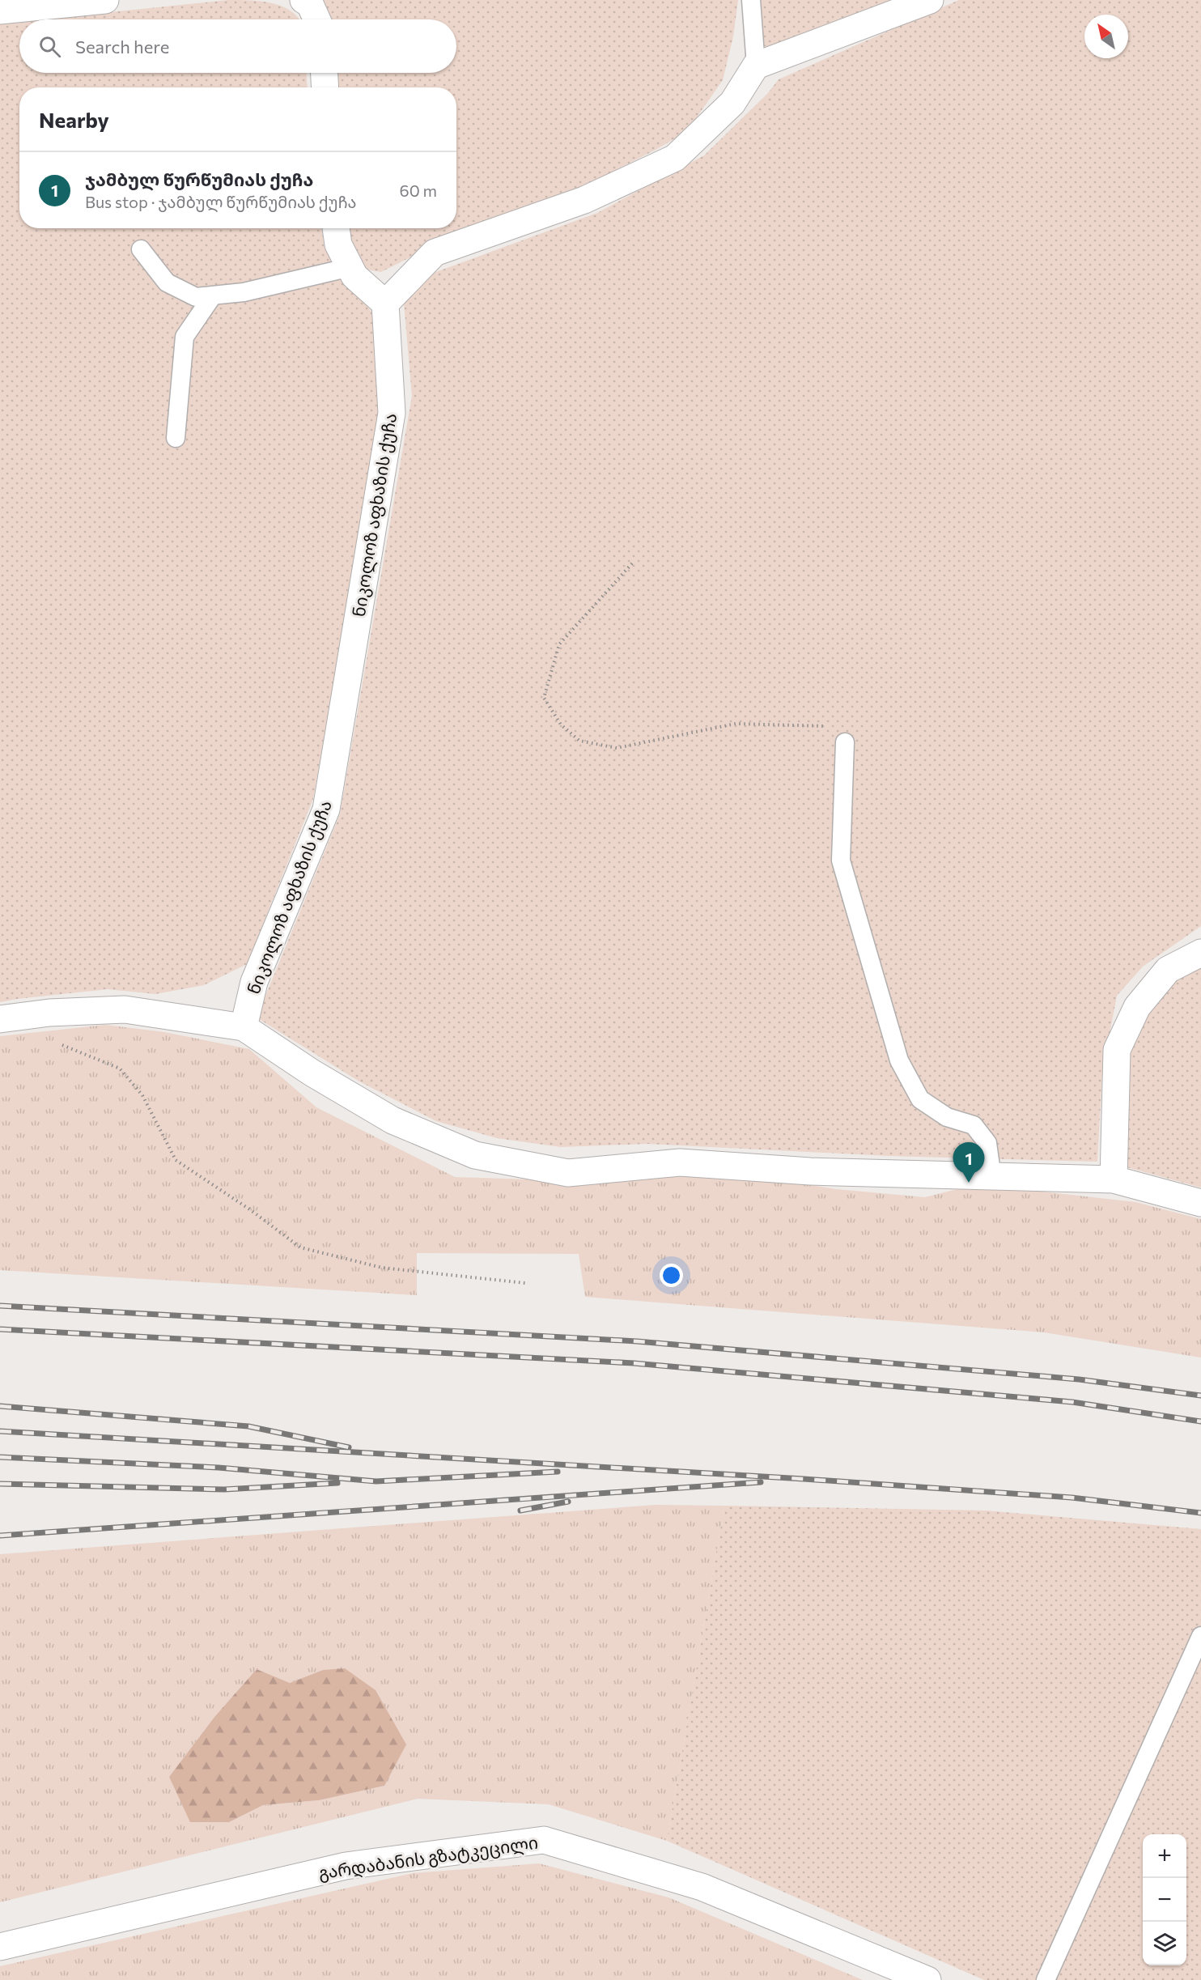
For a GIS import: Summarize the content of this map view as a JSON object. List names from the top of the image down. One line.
{"streets":{"street":["ნიკოლოზ აფხაზის ქუჩა","გარდაბანის გზატკეცილი"]},"north":"top left","page":{"search":"Search here","heading":"Nearby","list":[{"mark":"1","name":"ჯამბულ წურწუმიას ქუჩა","note":"Bus stop · ჯამბულ წურწუმიას ქუჩა","value":"60 m"}],"pins":"1","map_buttons":["+","−"]}}
